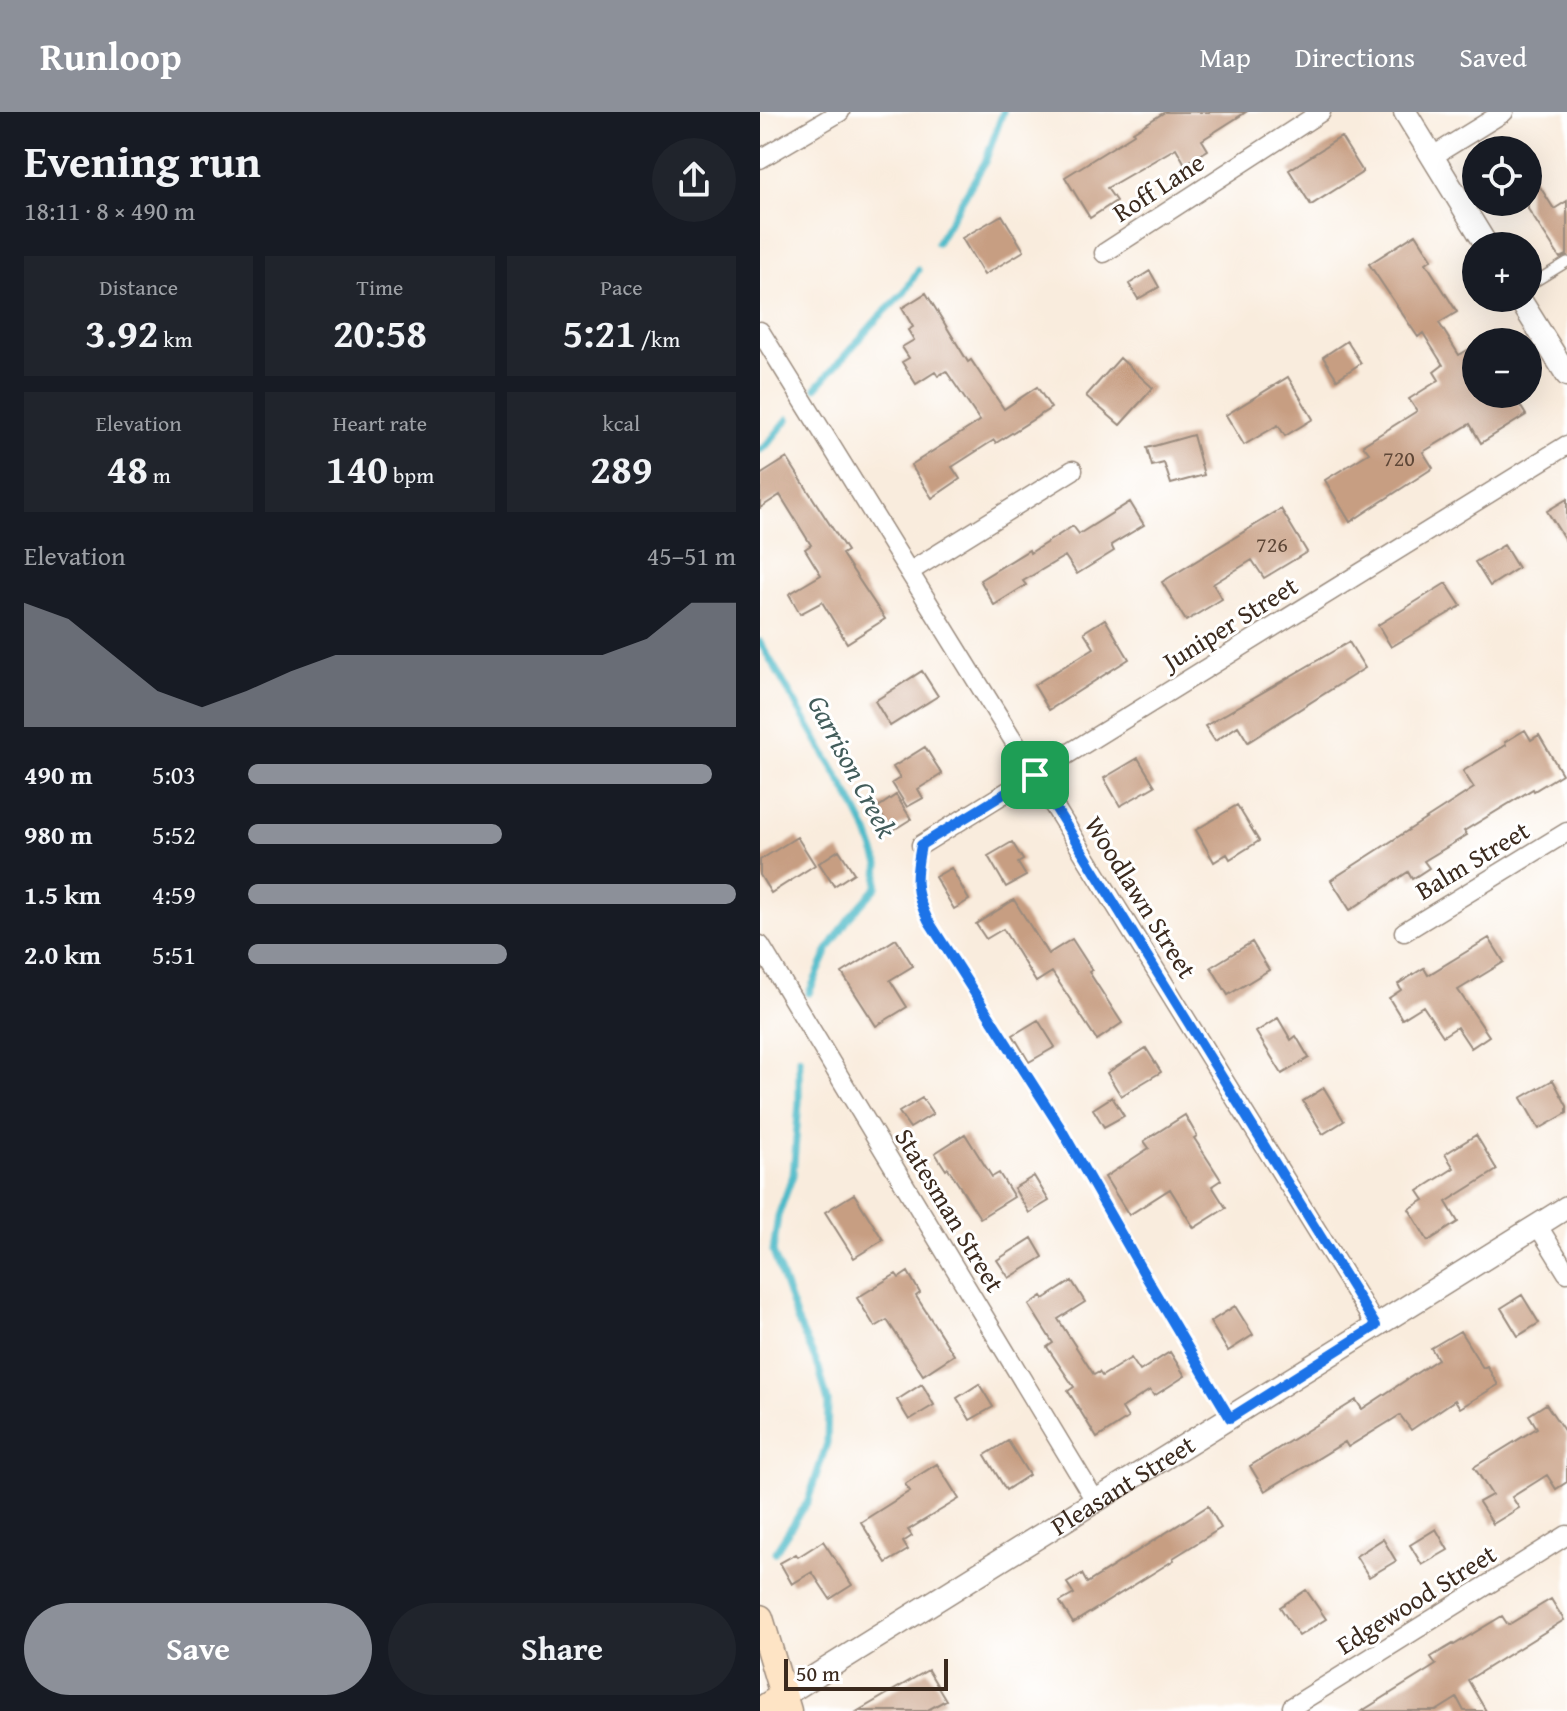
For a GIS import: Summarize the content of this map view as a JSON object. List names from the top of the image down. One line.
{"streets":{"main road":["Pleasant Street"],"street":["Roff Lane","Juniper Street","Balm Street","Woodlawn Street","Statesman Street","Edgewood Street"]},"crossings":[["Juniper Street","Woodlawn Street"],["Woodlawn Street","Pleasant Street"],["Statesman Street","Pleasant Street"]],"water":["Garrison Creek"],"house_numbers":["720","726"],"scale_bar":"50 m","page":{"header":"Runloop","nav":["Map","Directions","Saved"],"heading":["Evening run","18:11 · 8 × 490 m"],"map_buttons":["+","−"],"stats":[["Distance","3.92 km"],["Time","20:58"],["Pace","5:21 /km"],["Elevation","48 m"],["Heart rate","140 bpm"],["kcal","289"]],"chart":["Elevation","45–51 m"],"list":[{"name":"490 m","note":"5:03"},{"name":"980 m","note":"5:52"},{"name":"1.5 km","note":"4:59"},{"name":"2.0 km","note":"5:51"}],"buttons":["Save","Share"],"scale":"50 m"}}
